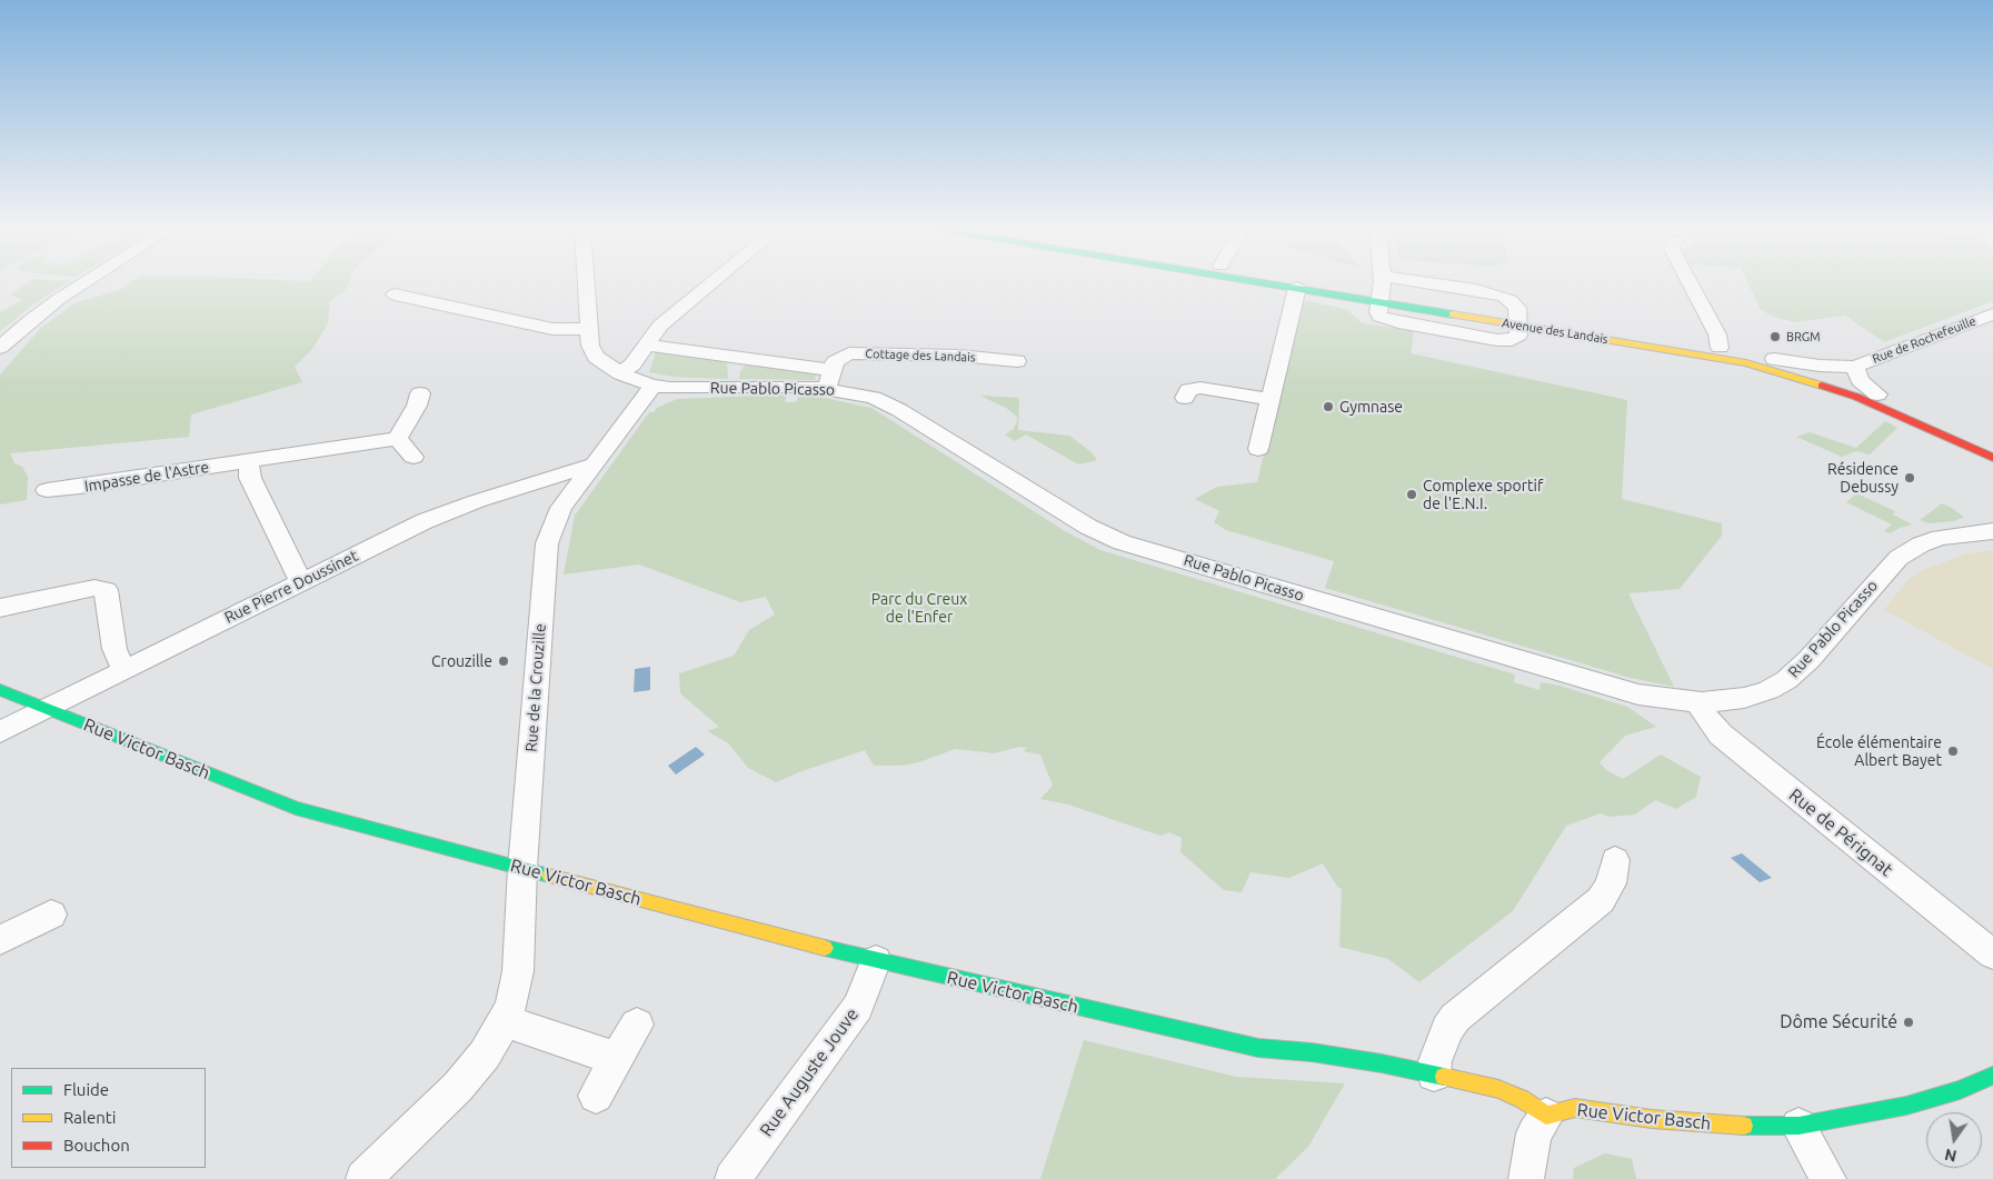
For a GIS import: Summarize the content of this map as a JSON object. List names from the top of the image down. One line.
{"streets":{"main road":["Avenue des Landais","Rue Victor Basch"],"street":["Rue de Rochefeuille","Cottage des Landais","Rue Pablo Picasso","Impasse de l'Astre","Rue Pierre Doussinet","Rue de la Crouzille","Rue de Pérignat","Rue Auguste Jouve"]},"crossings":[["Avenue des Landais","Rue de Rochefeuille"],["Cottage des Landais","Rue Pablo Picasso"],["Rue Pablo Picasso","Rue de la Crouzille"],["Rue Pablo Picasso","Rue de Pérignat"],["Rue Pierre Doussinet","Rue de la Crouzille"],["Rue Pierre Doussinet","Rue Victor Basch"],["Rue de la Crouzille","Rue Victor Basch"],["Rue Victor Basch","Rue Auguste Jouve"]],"parks":["Parc du Creux de l'Enfer"],"places":["BRGM","Gymnase","Résidence Debussy","Complexe sportif de l'E.N.I.","Crouzille","École élémentaire Albert Bayet","Dôme Sécurité"],"legend":["Fluide","Ralenti","Bouchon"],"north":"bottom"}
